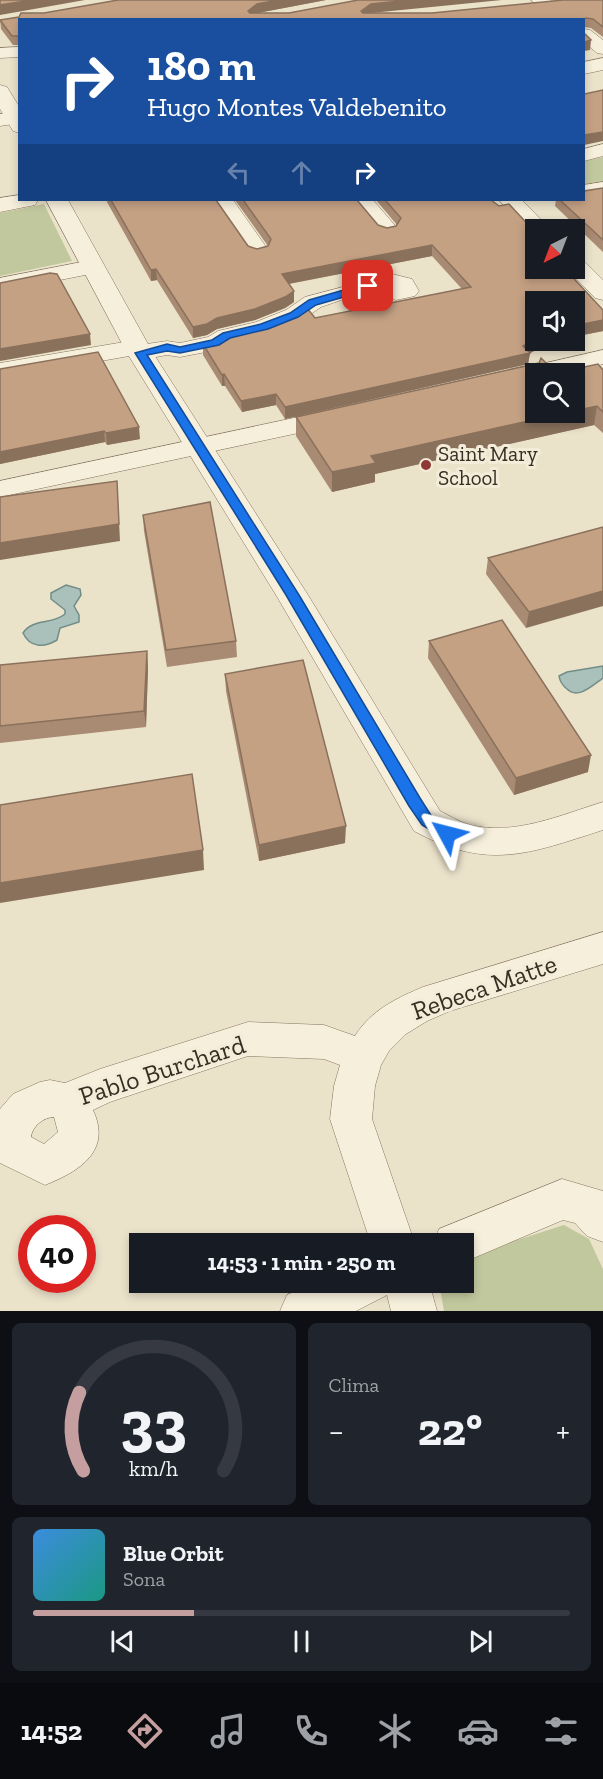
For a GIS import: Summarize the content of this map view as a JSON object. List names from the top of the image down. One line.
{"streets":{"street":["Rebeca Matte","Pablo Burchard"]},"crossings":[["Rebeca Matte","Pablo Burchard"]],"places":["Saint Mary School"],"north":"bottom left","page":{"turn":["180 m","Hugo Montes Valdebenito"],"limit":"40","trip":"14:53 · 1 min · 250 m","tile":"Clima","heat":["−","22°","+"],"song":["Blue Orbit","Sona"],"tabs":"14:52","gauge":["33","km/h"]}}
